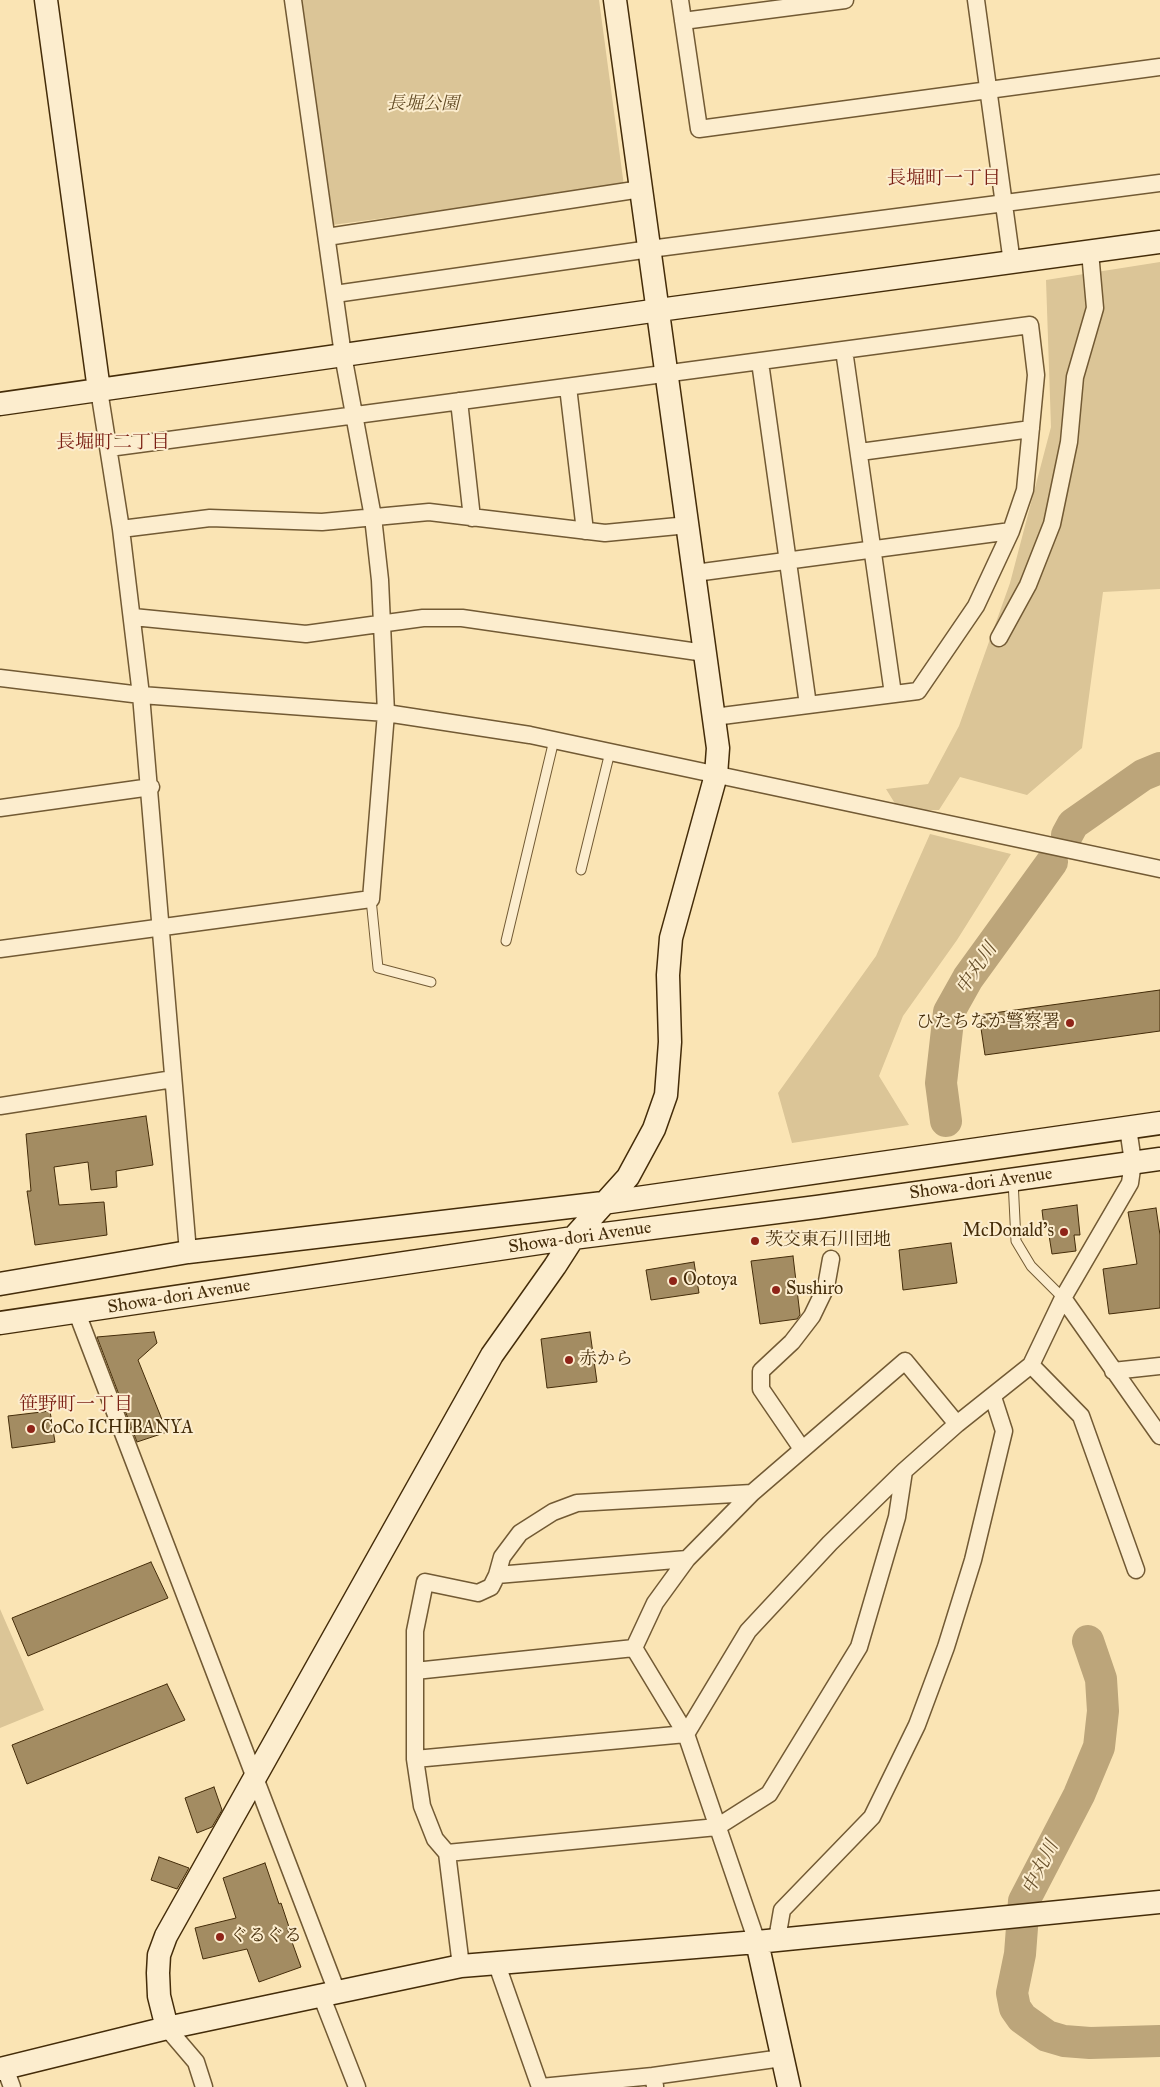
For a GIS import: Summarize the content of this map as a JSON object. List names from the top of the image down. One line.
{"streets":{"street":["Showa-dori Avenue"]},"districts":["長堀町一丁目","長堀町二丁目","笹野町一丁目"],"water":["中丸川"],"parks":["長堀公園"],"places":["ひたちなか警察署","McDonald's","茨交東石川団地","Ootoya","Sushiro","赤から","CoCo ICHIBANYA","ぐるぐる"]}
